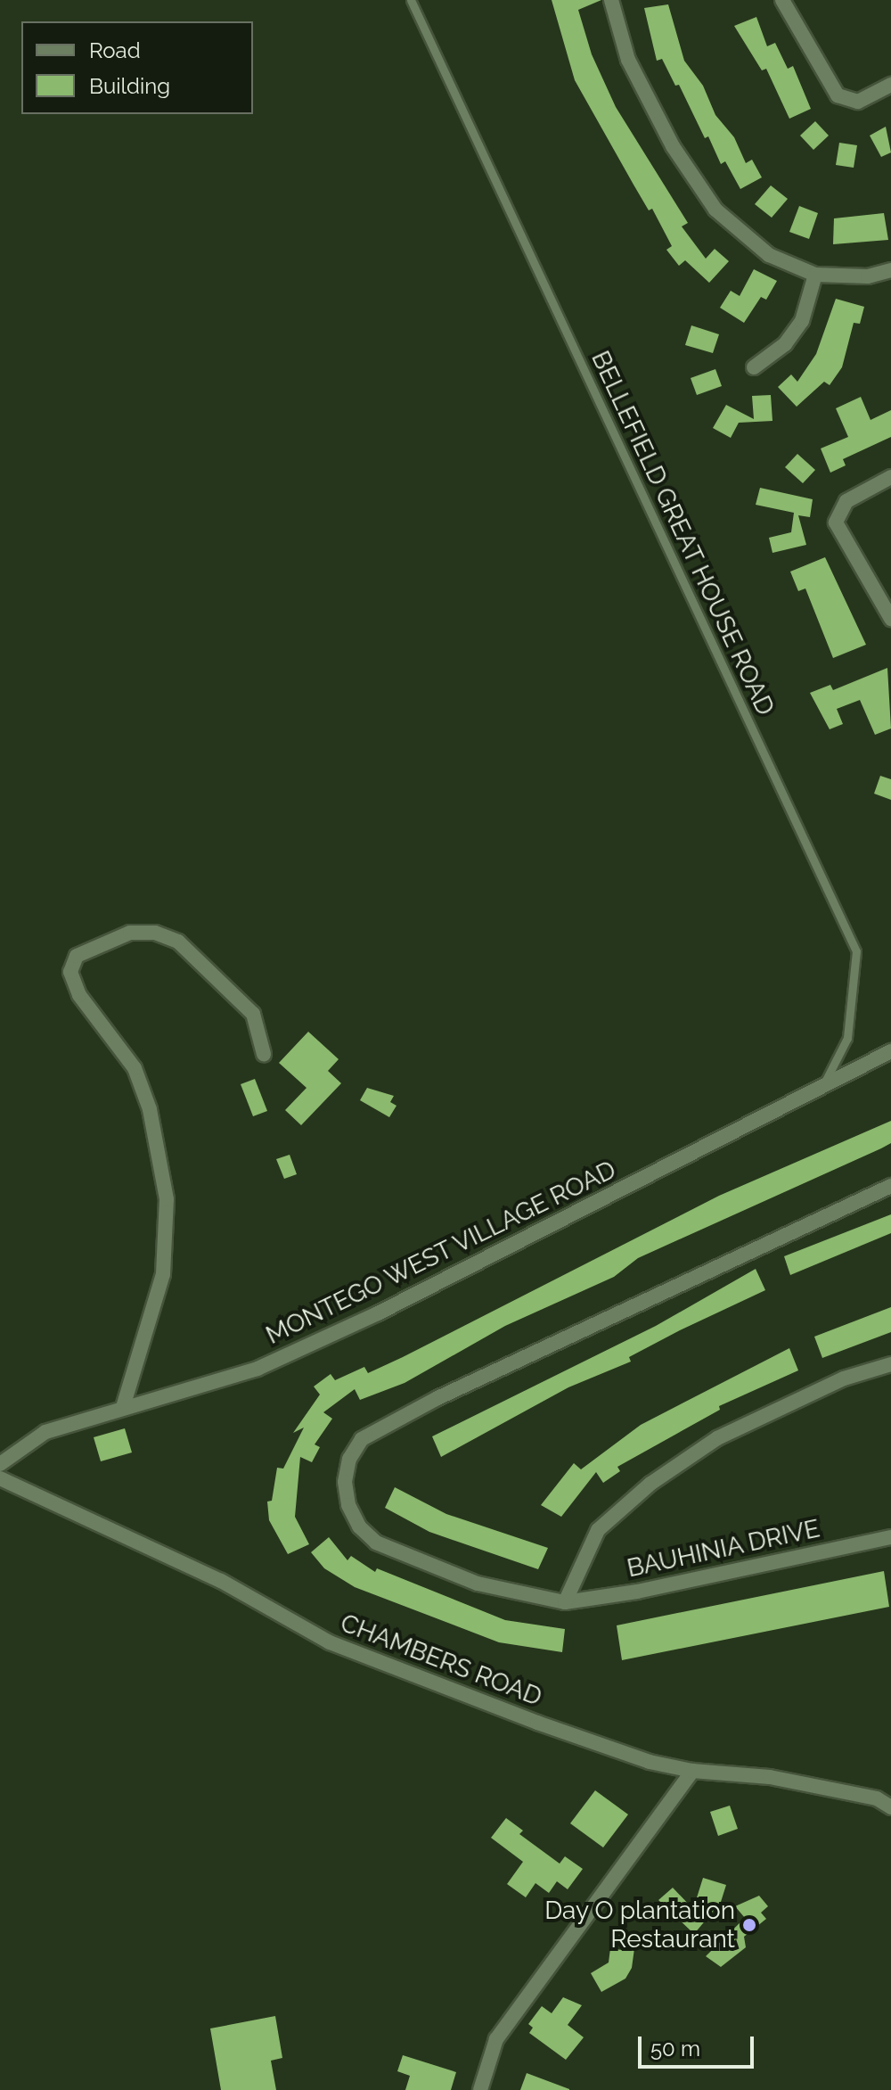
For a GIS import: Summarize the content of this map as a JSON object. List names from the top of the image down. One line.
{"streets":{"street":["MONTEGO WEST VILLAGE ROAD","BAUHINIA DRIVE","CHAMBERS ROAD"],"lane":["BELLEFIELD GREAT HOUSE ROAD"]},"crossings":[["BELLEFIELD GREAT HOUSE ROAD","MONTEGO WEST VILLAGE ROAD"]],"places":["Day O plantation Restaurant"],"legend":["Road","Building"],"scale_bar":"50 m"}
